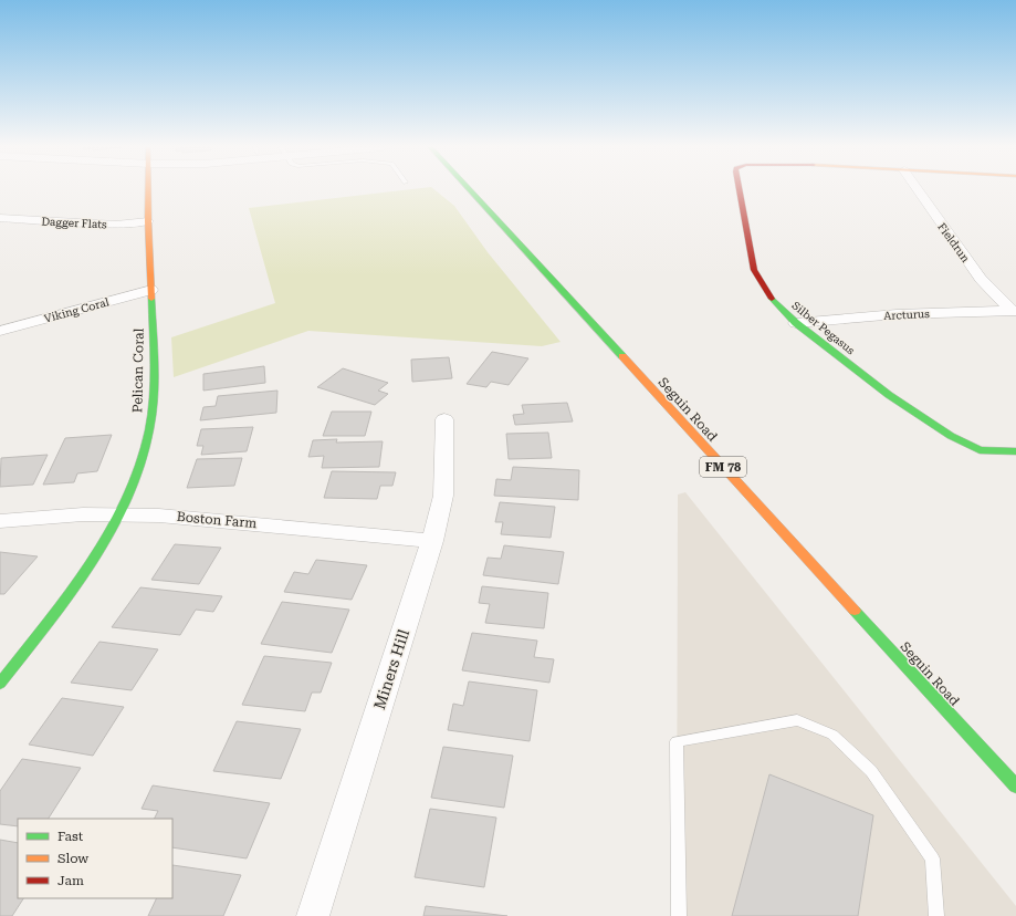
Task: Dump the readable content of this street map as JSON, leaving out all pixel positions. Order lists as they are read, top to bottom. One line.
{"streets":{"street":["Dagger Flats","Fieldrun","Viking Coral","Arcturus","Silber Pegasus","Pelican Coral","Seguin Road","FM 78","Boston Farm","Miners Hill"]},"crossings":[["Dagger Flats","Pelican Coral"],["Fieldrun","Arcturus"],["Viking Coral","Pelican Coral"],["Arcturus","Silber Pegasus"],["Pelican Coral","Boston Farm"],["Boston Farm","Miners Hill"]],"legend":["Fast","Slow","Jam"]}
